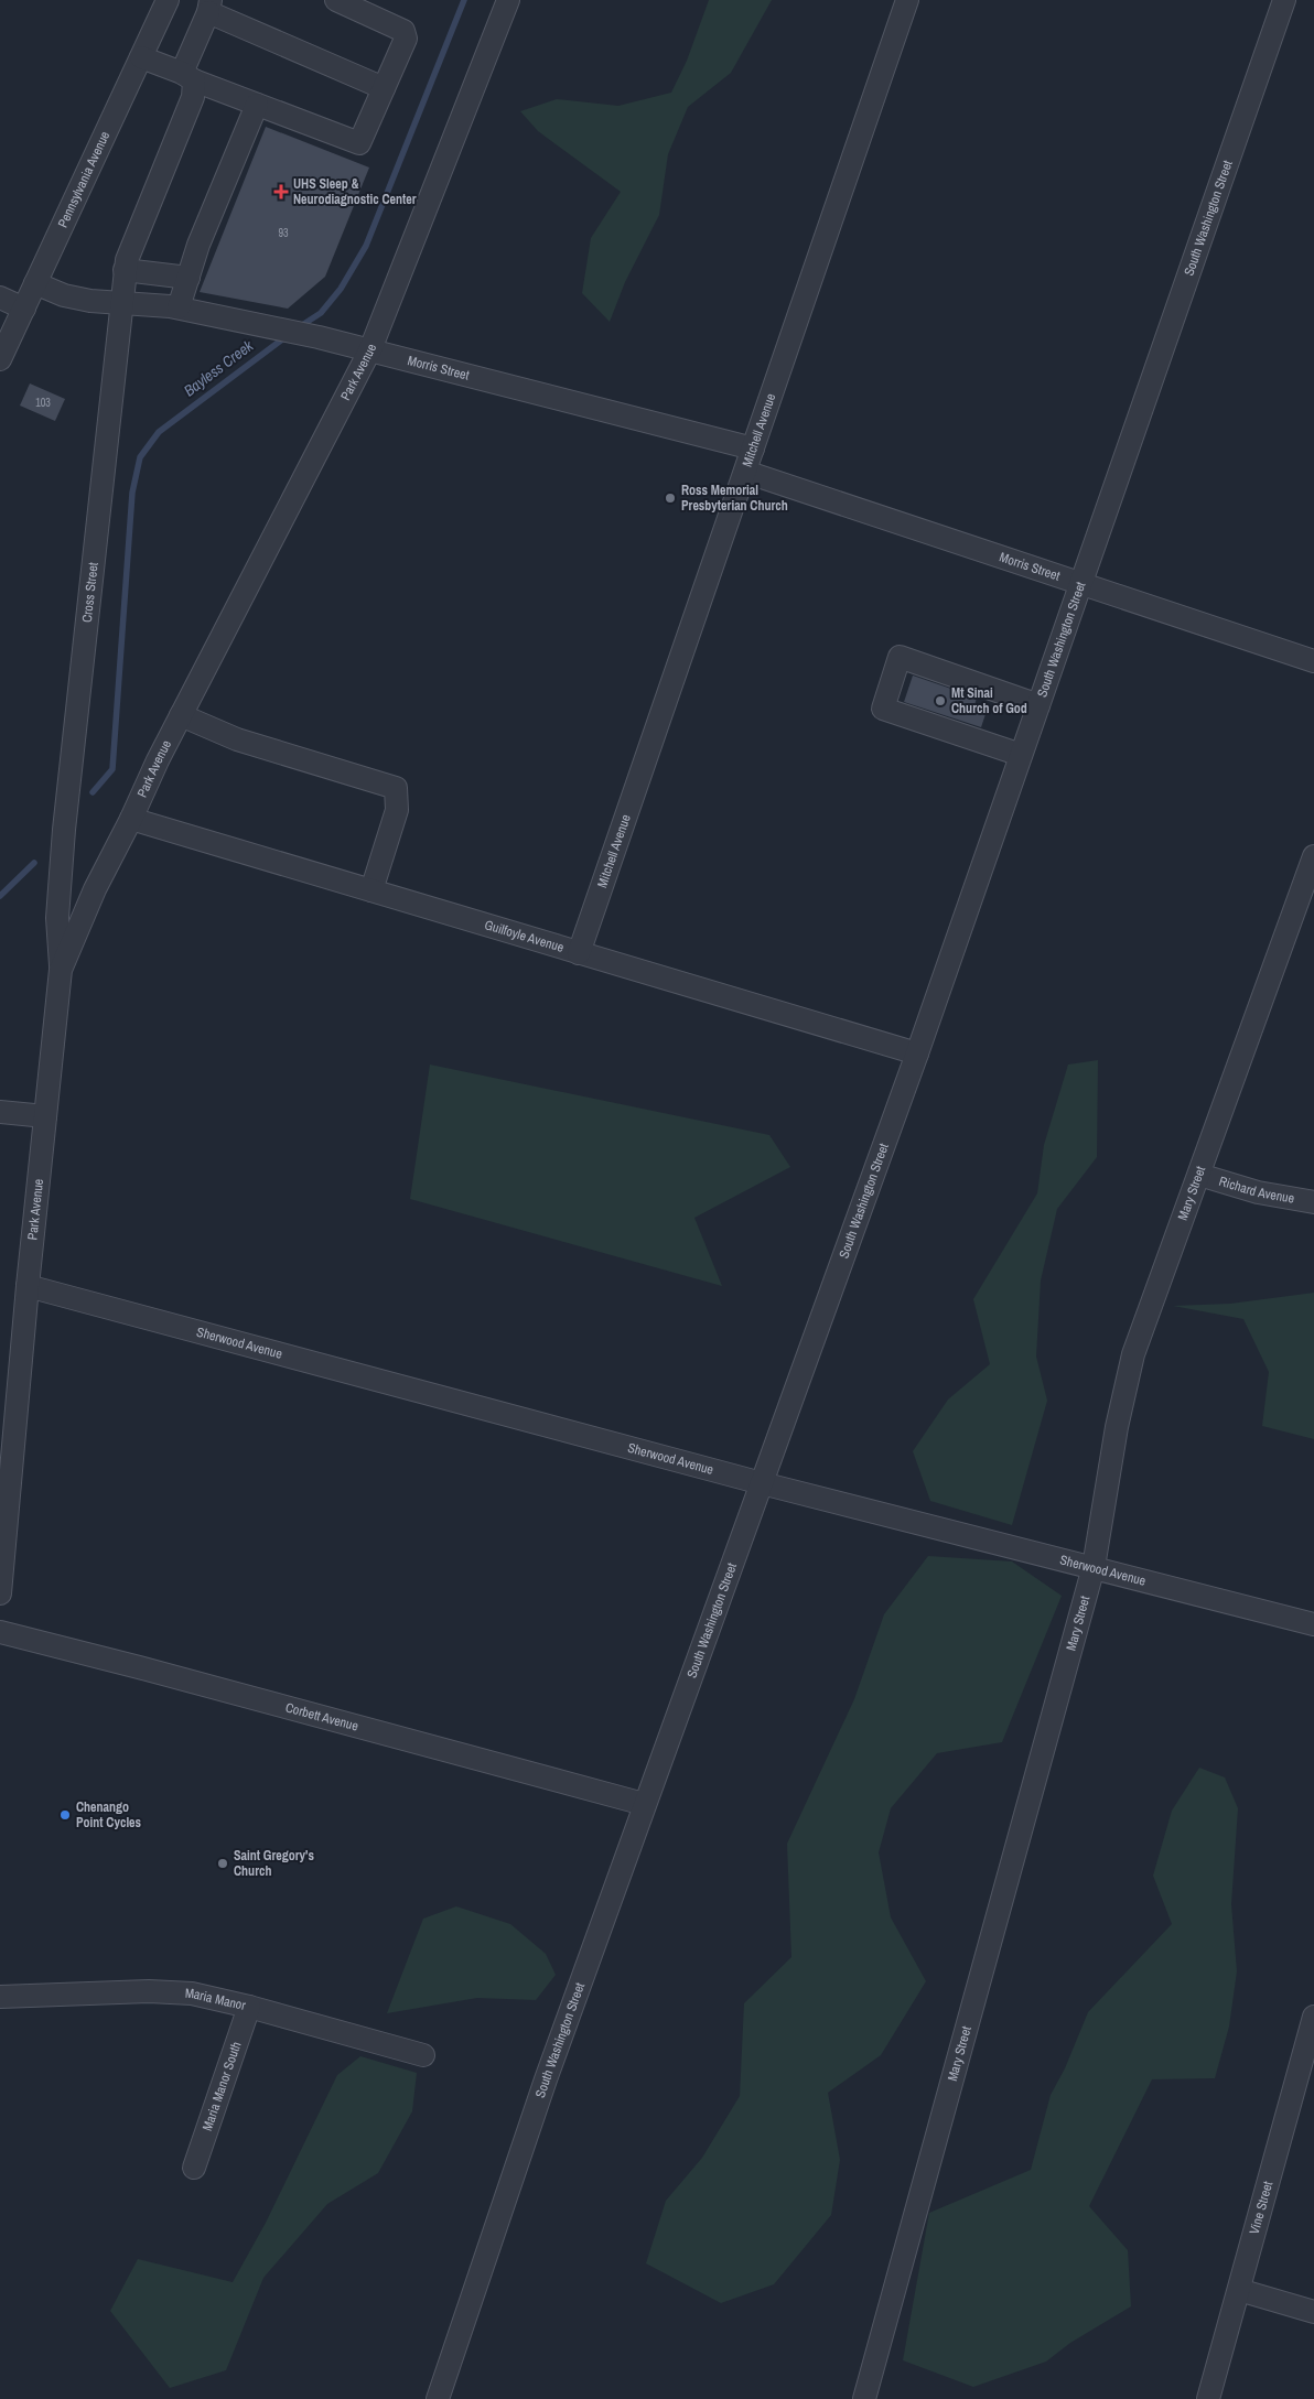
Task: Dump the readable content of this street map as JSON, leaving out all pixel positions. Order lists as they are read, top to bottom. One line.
{"streets":{"street":["Pennsylvania Avenue","South Washington Street","Morris Street","Park Avenue","Mitchell Avenue","Cross Street","Guilfoyle Avenue","Richard Avenue","Mary Street","Sherwood Avenue","Corbett Avenue","Maria Manor","Maria Manor South","Vine Street"]},"crossings":[["South Washington Street","Morris Street"],["South Washington Street","Guilfoyle Avenue"],["South Washington Street","Sherwood Avenue"],["South Washington Street","Corbett Avenue"],["Morris Street","Park Avenue"],["Morris Street","Mitchell Avenue"],["Morris Street","Cross Street"],["Park Avenue","Cross Street"],["Park Avenue","Guilfoyle Avenue"],["Park Avenue","Sherwood Avenue"],["Mitchell Avenue","Guilfoyle Avenue"],["Richard Avenue","Mary Street"],["Mary Street","Sherwood Avenue"],["Maria Manor","Maria Manor South"]],"water":["Bayless Creek"],"places":{"health":["UHS Sleep & Neurodiagnostic Center"],"other":["Ross Memorial Presbyterian Church","Mt Sinai Church of God","Chenango Point Cycles","Saint Gregory's Church"]},"house_numbers":["93","103"]}
